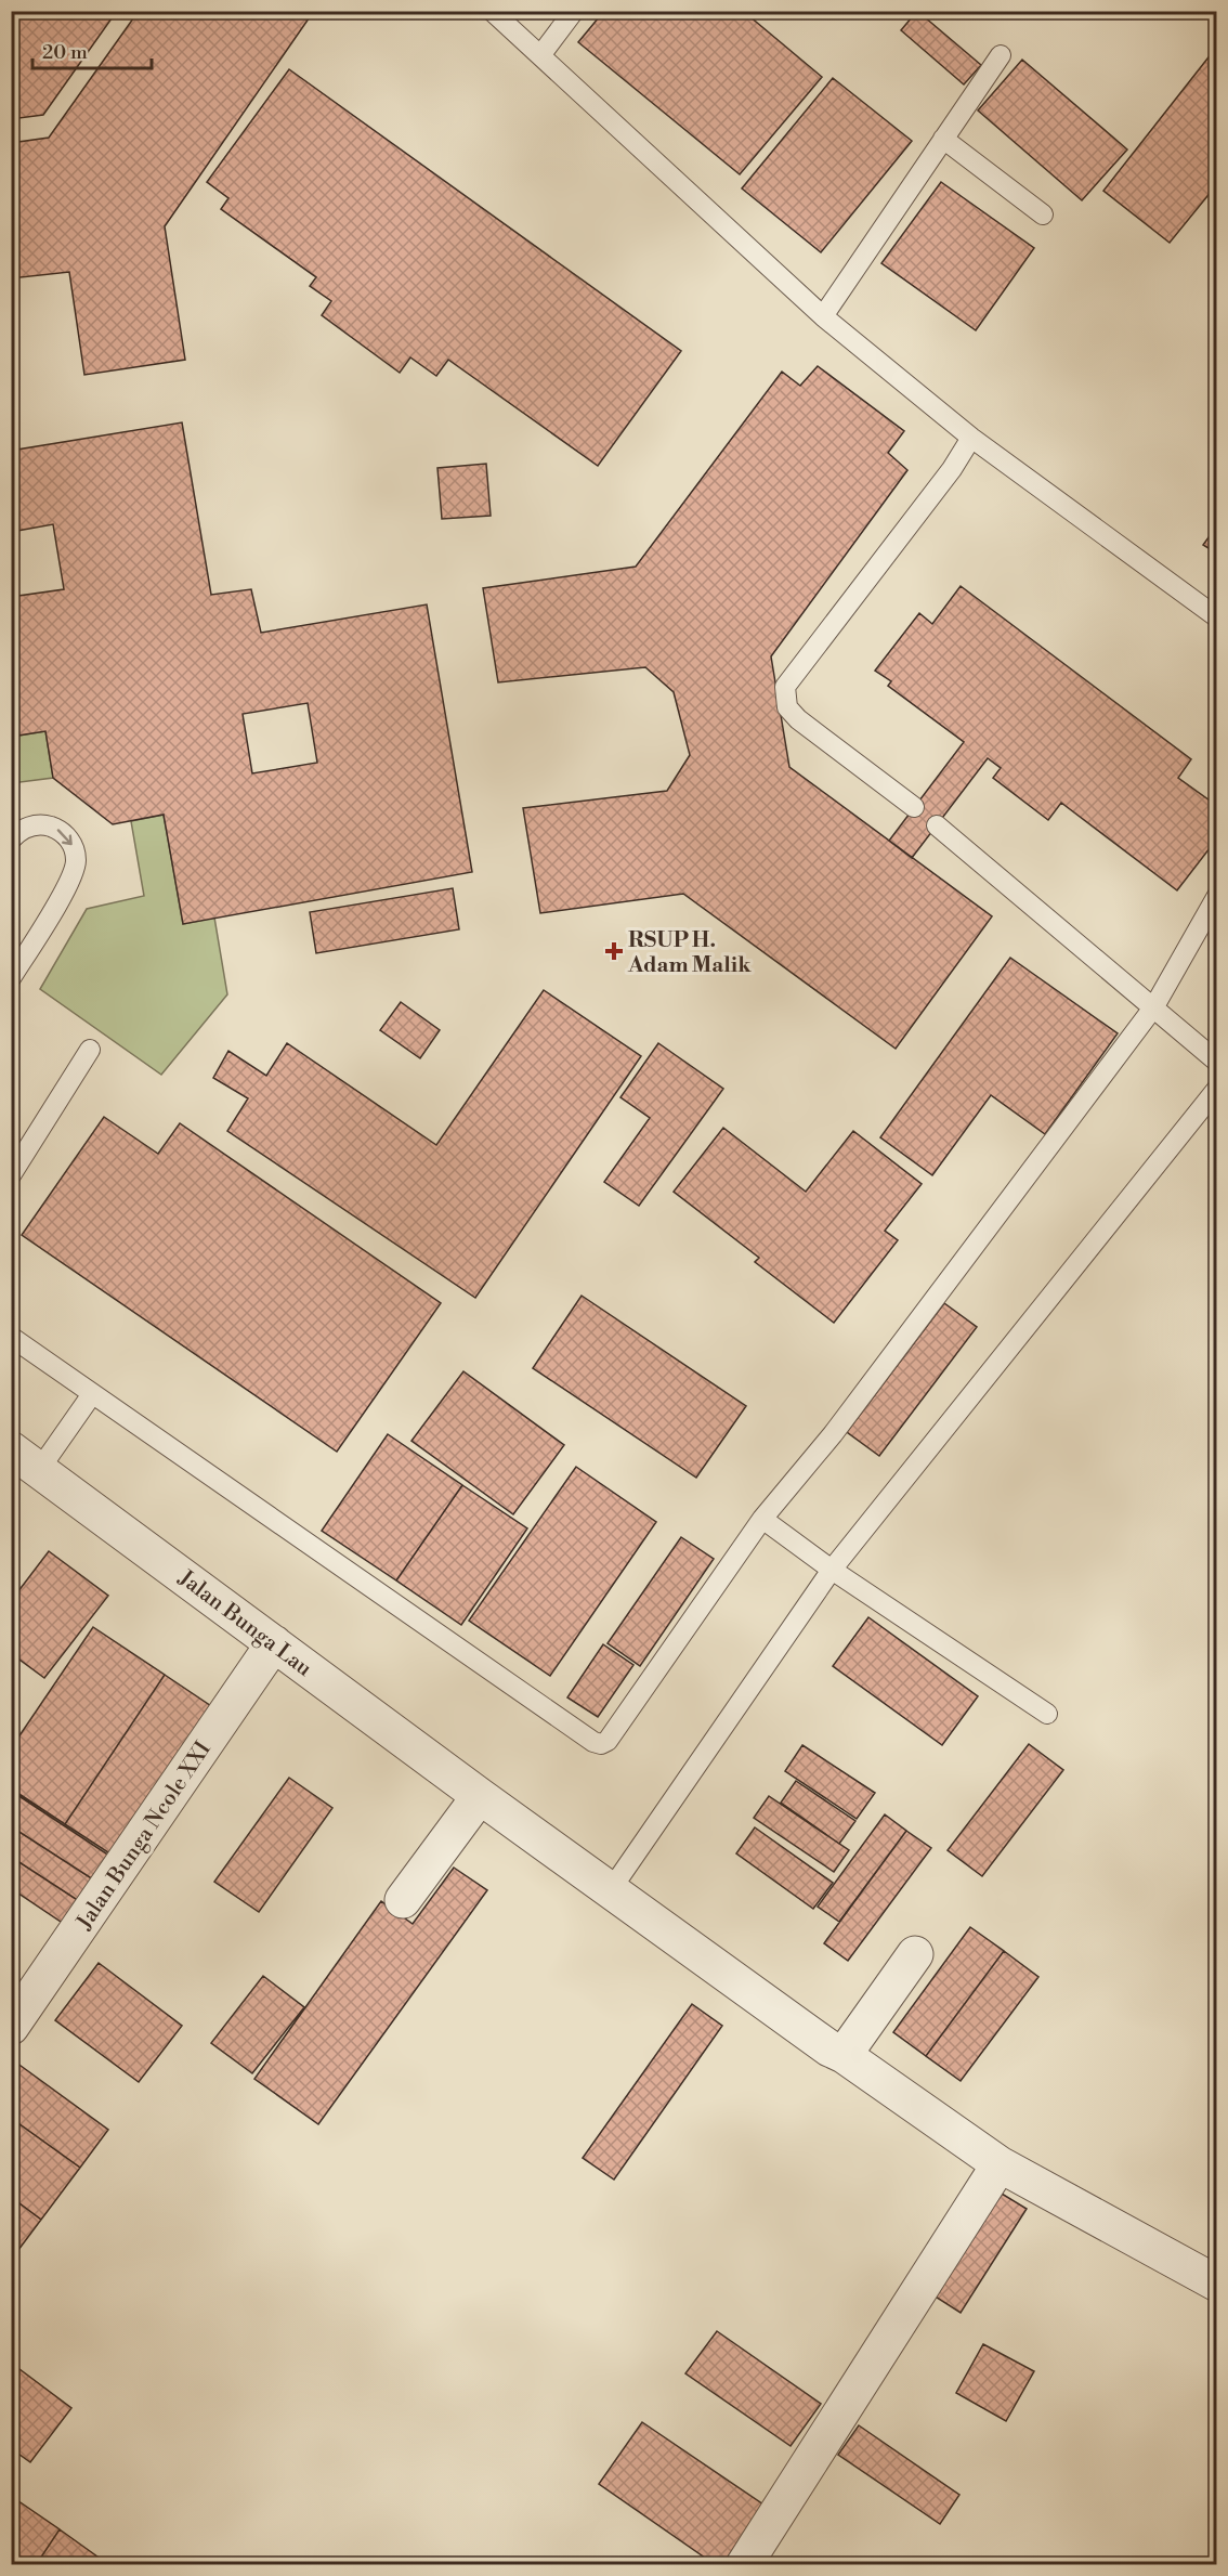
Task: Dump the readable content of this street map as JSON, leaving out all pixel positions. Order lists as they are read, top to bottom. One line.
{"streets":{"street":["Jalan Bunga Lau","Jalan Bunga Ncole XXI"]},"crossings":[["Jalan Bunga Lau","Jalan Bunga Ncole XXI"]],"places":{"health":["RSUP H. Adam Malik"]},"scale_bar":"20 m"}
